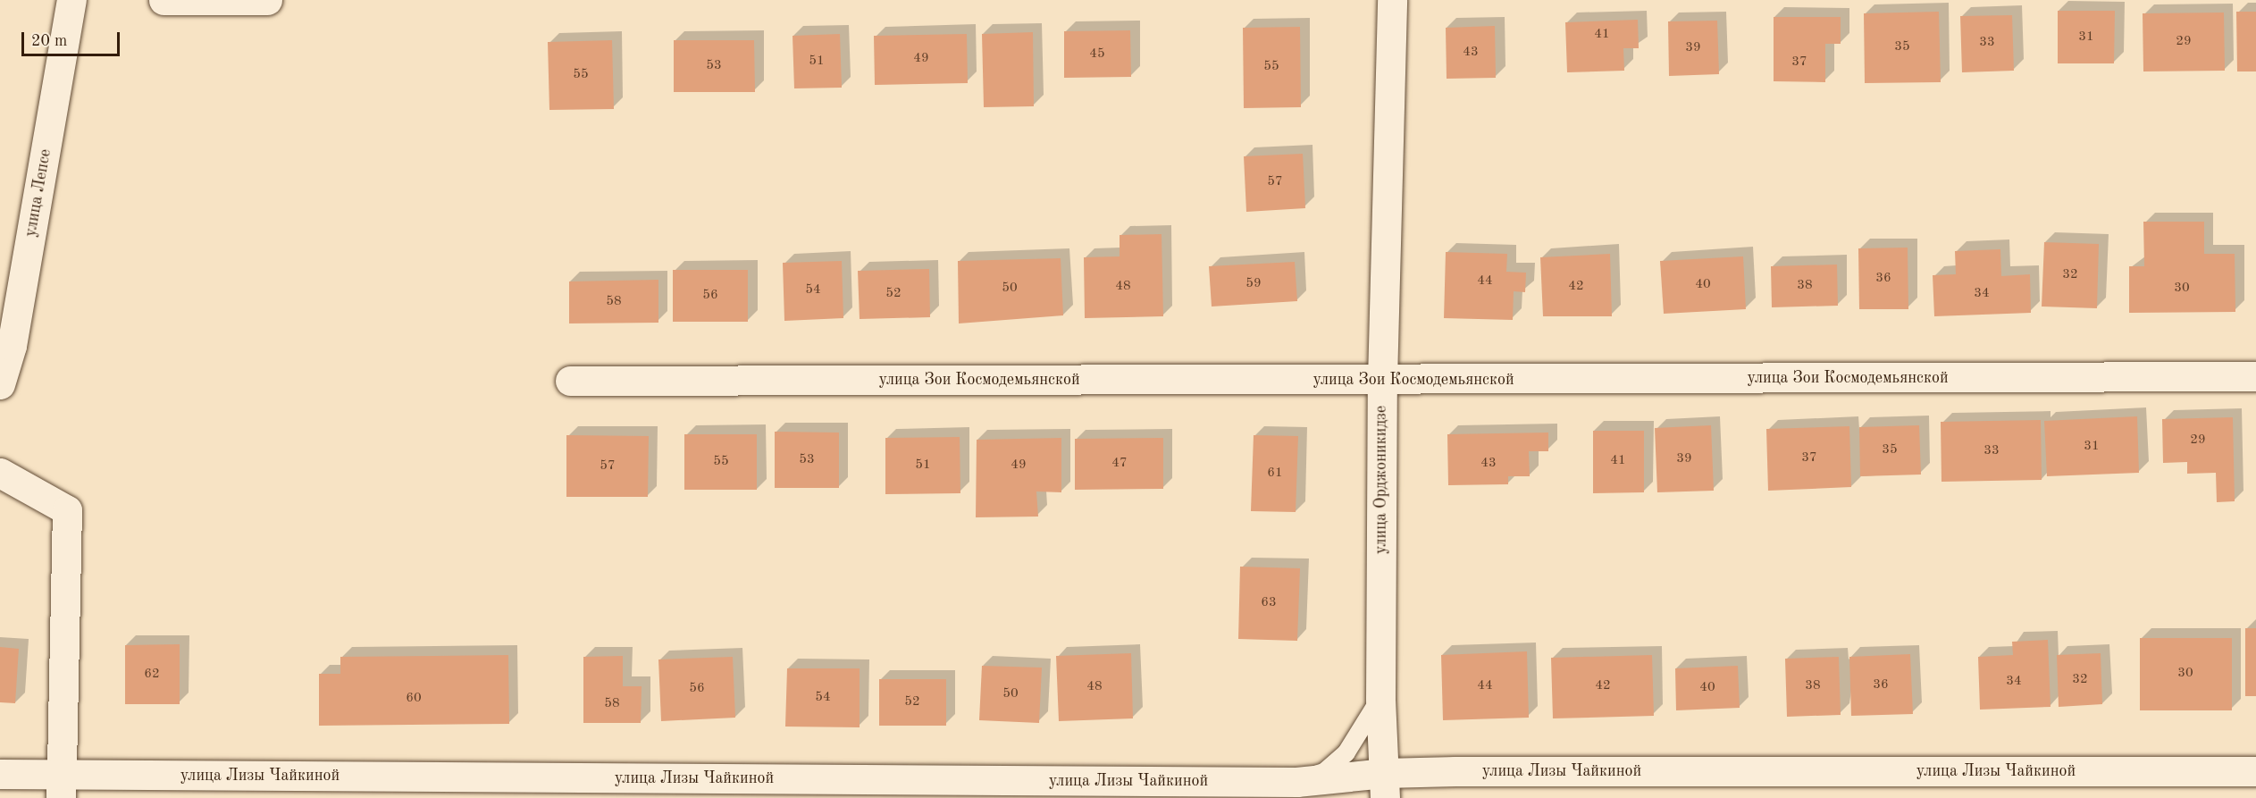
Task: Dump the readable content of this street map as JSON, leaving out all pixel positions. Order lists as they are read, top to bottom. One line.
{"streets":{"street":["улица Лепсе","улица Зои Космодемьянской","улица Орджоникидзе","улица Лизы Чайкиной"]},"crossings":[["улица Зои Космодемьянской","улица Орджоникидзе"],["улица Орджоникидзе","улица Лизы Чайкиной"]],"house_numbers":["41","31","29","33","35","39","43","45","49","51","37","53","55","55","57","32","36","44","59","40","38","48","42","50","30","54","52","34","56","58","29","31","35","33","37","39","53","41","55","47","43","51","49","57","61","63","30","62","32","34","36","44","42","38","48","40","56","50","54","60","52","58"],"scale_bar":"20 m"}
